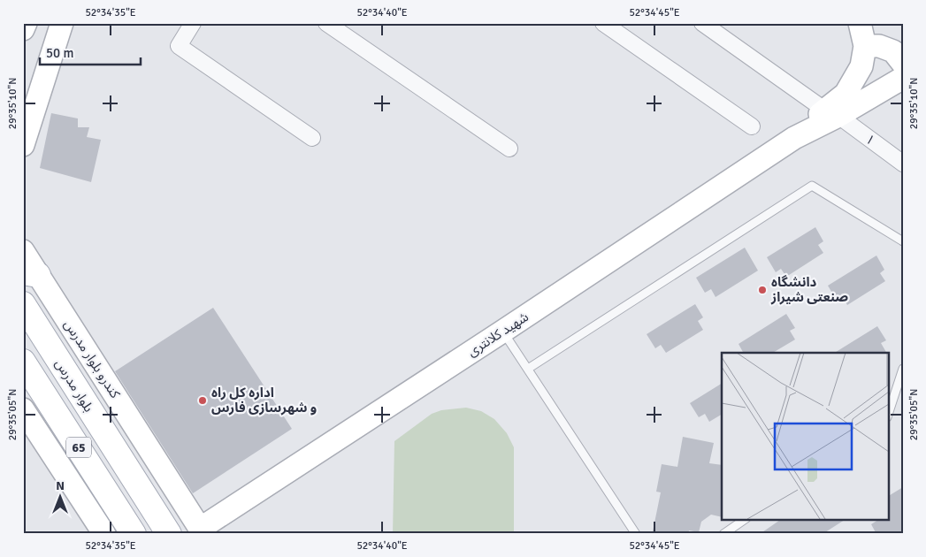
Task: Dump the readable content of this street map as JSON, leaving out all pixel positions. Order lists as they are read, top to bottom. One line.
{"streets":{"main road":["بلوار مدرس","65"],"street":["۱","شهید کلانتری","کندرو بلوار مدرس"]},"crossings":[["۱","شهید کلانتری"],["شهید کلانتری","کندرو بلوار مدرس"]],"places":["دانشگاه صنعتی شیراز","اداره کل راه و شهرسازی فارس"],"scale_bar":"50 m","north":"top","coordinates":["52°34'35\"E","52°34'40\"E","52°34'45\"E","29°35'10\"N","29°35'05\"N"]}
